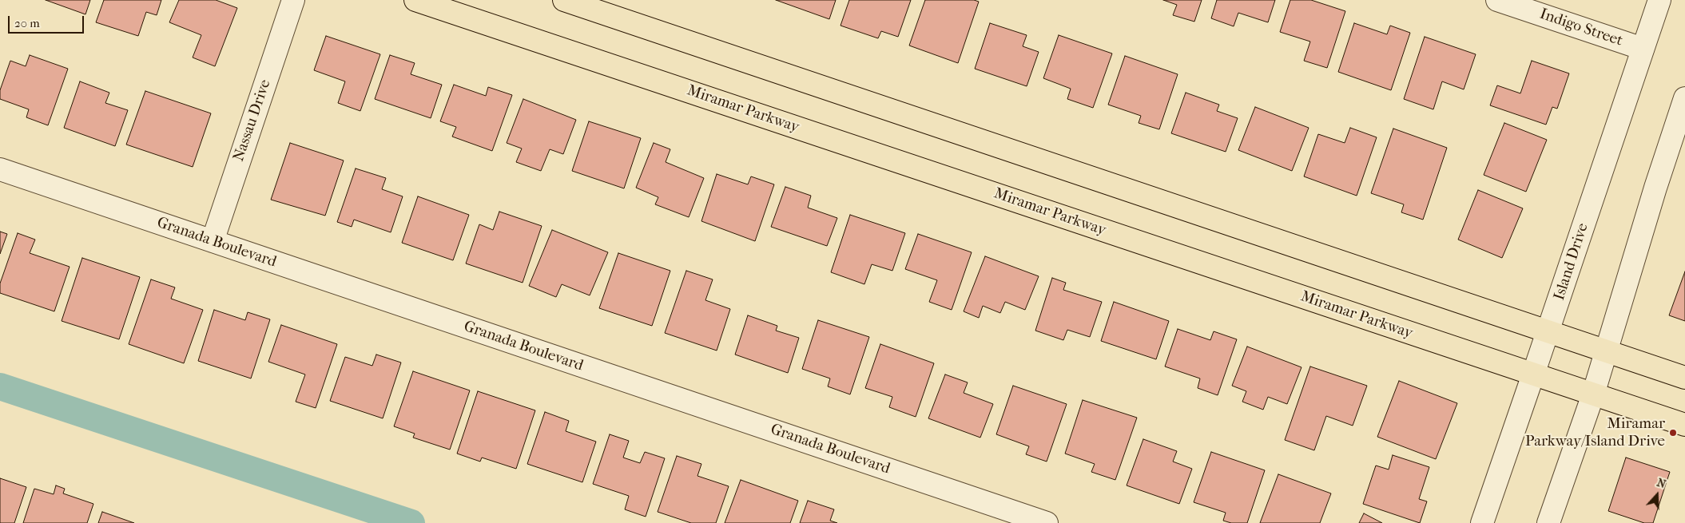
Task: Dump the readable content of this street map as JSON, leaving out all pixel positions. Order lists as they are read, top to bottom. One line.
{"streets":{"main road":["Miramar Parkway"],"street":["Indigo Street","Nassau Drive","Granada Boulevard","Island Drive"]},"crossings":[["Indigo Street","Island Drive"],["Miramar Parkway","Island Drive"],["Nassau Drive","Granada Boulevard"]],"places":["Miramar Parkway/Island Drive"],"scale_bar":"20 m","north":"top"}
